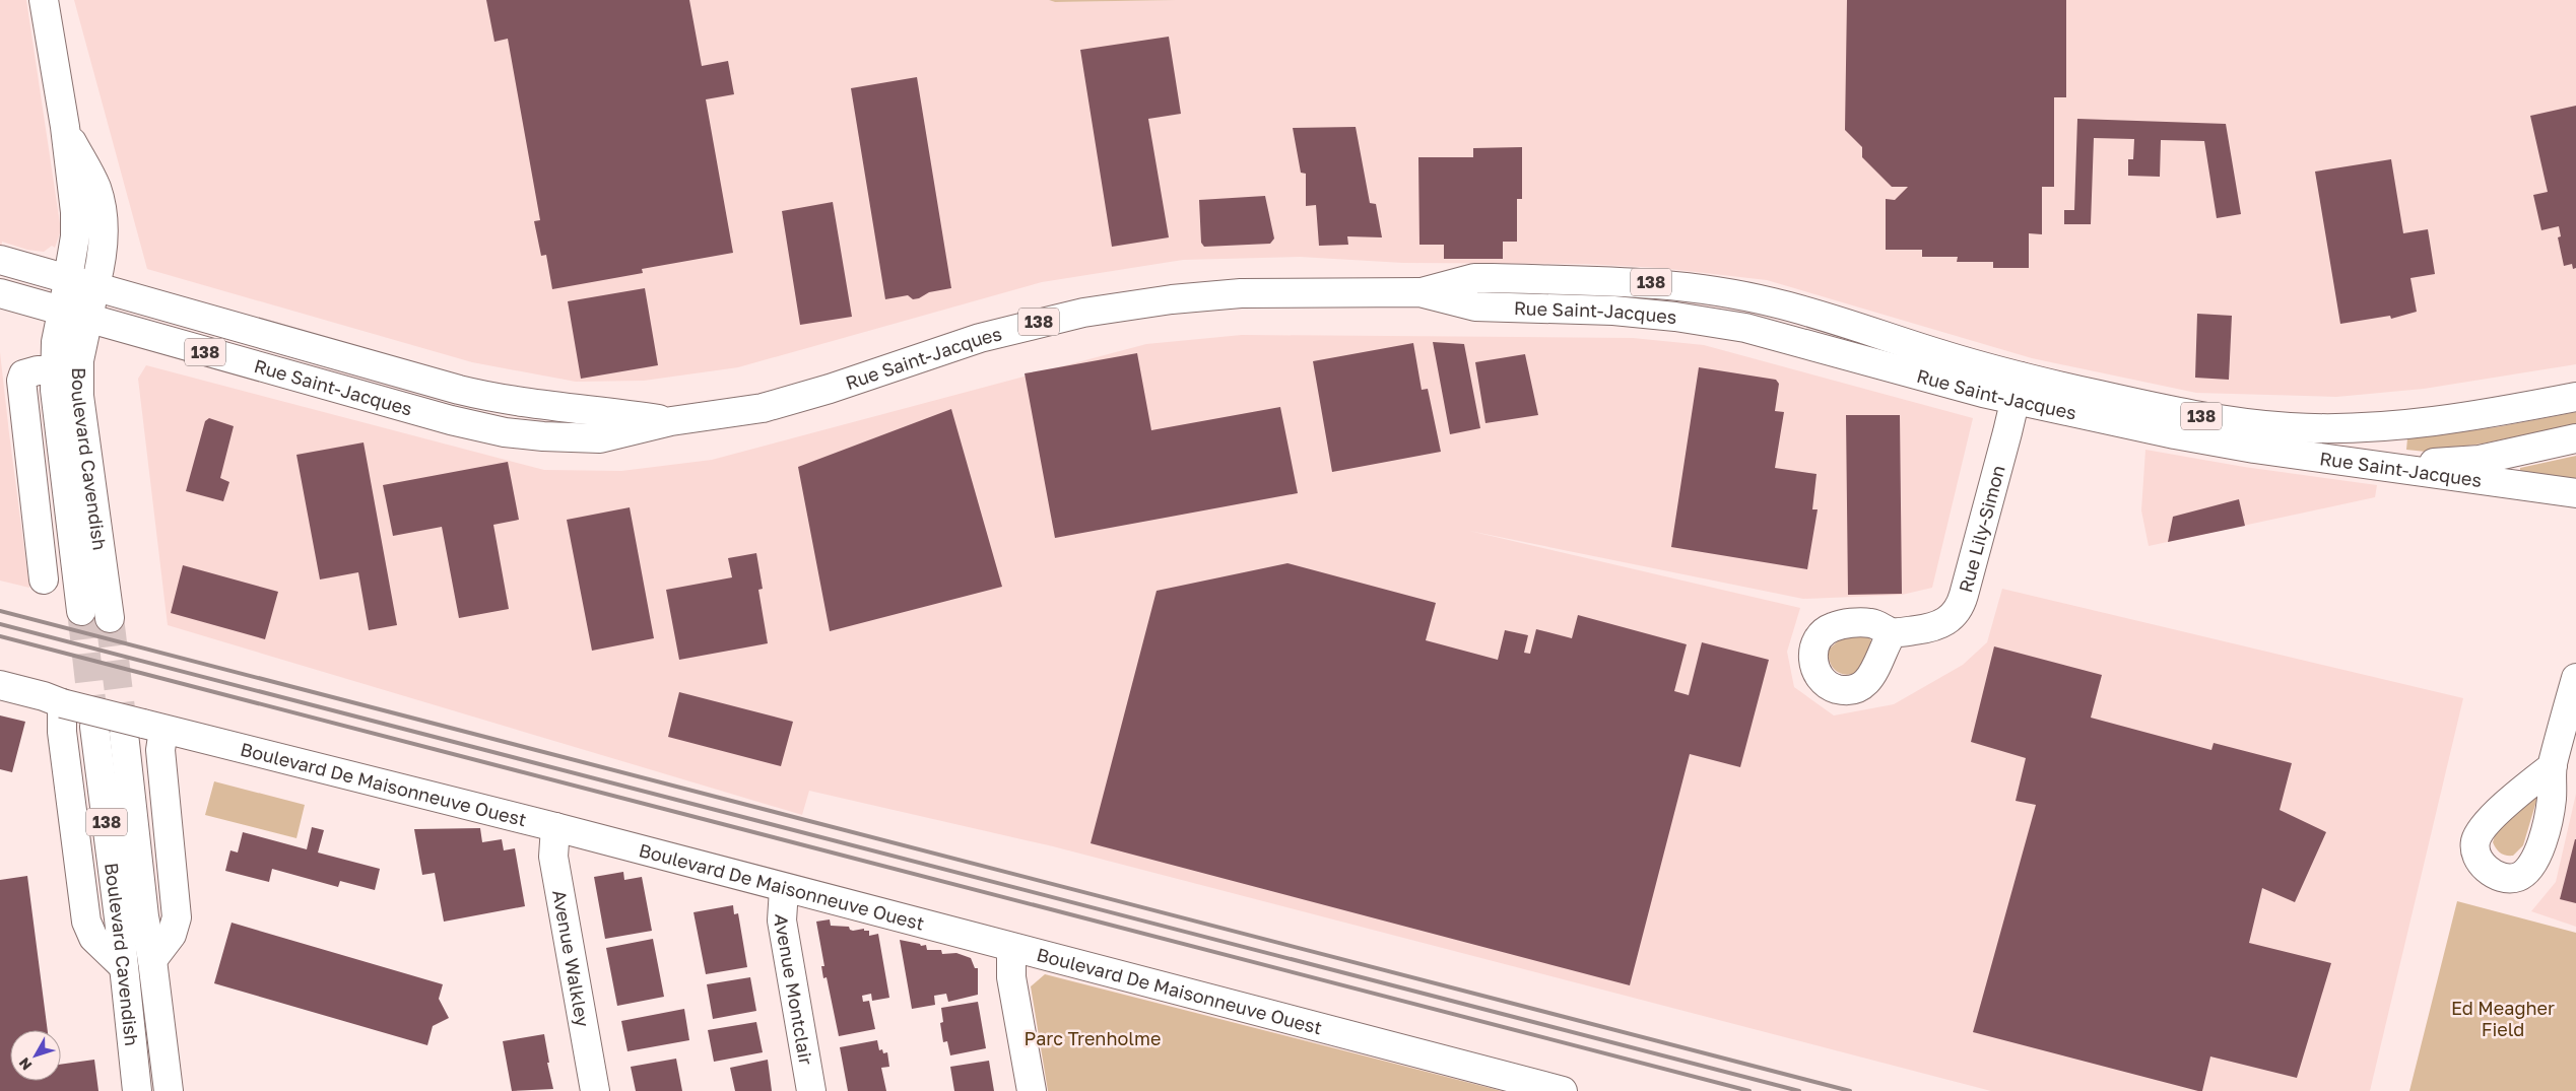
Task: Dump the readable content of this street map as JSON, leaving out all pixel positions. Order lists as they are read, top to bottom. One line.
{"streets":{"main road":["138","Rue Saint-Jacques","Boulevard Cavendish","Rue Lily-Simon","Boulevard De Maisonneuve Ouest","Avenue Walkley","Avenue Montclair"]},"crossings":[["138","Rue Saint-Jacques"],["Rue Saint-Jacques","Boulevard Cavendish"],["Rue Saint-Jacques","Rue Lily-Simon"],["Boulevard Cavendish","Boulevard De Maisonneuve Ouest"],["Boulevard De Maisonneuve Ouest","Avenue Walkley"],["Boulevard De Maisonneuve Ouest","Avenue Montclair"]],"parks":["Ed Meagher Field","Parc Trenholme"],"north":"bottom left"}
